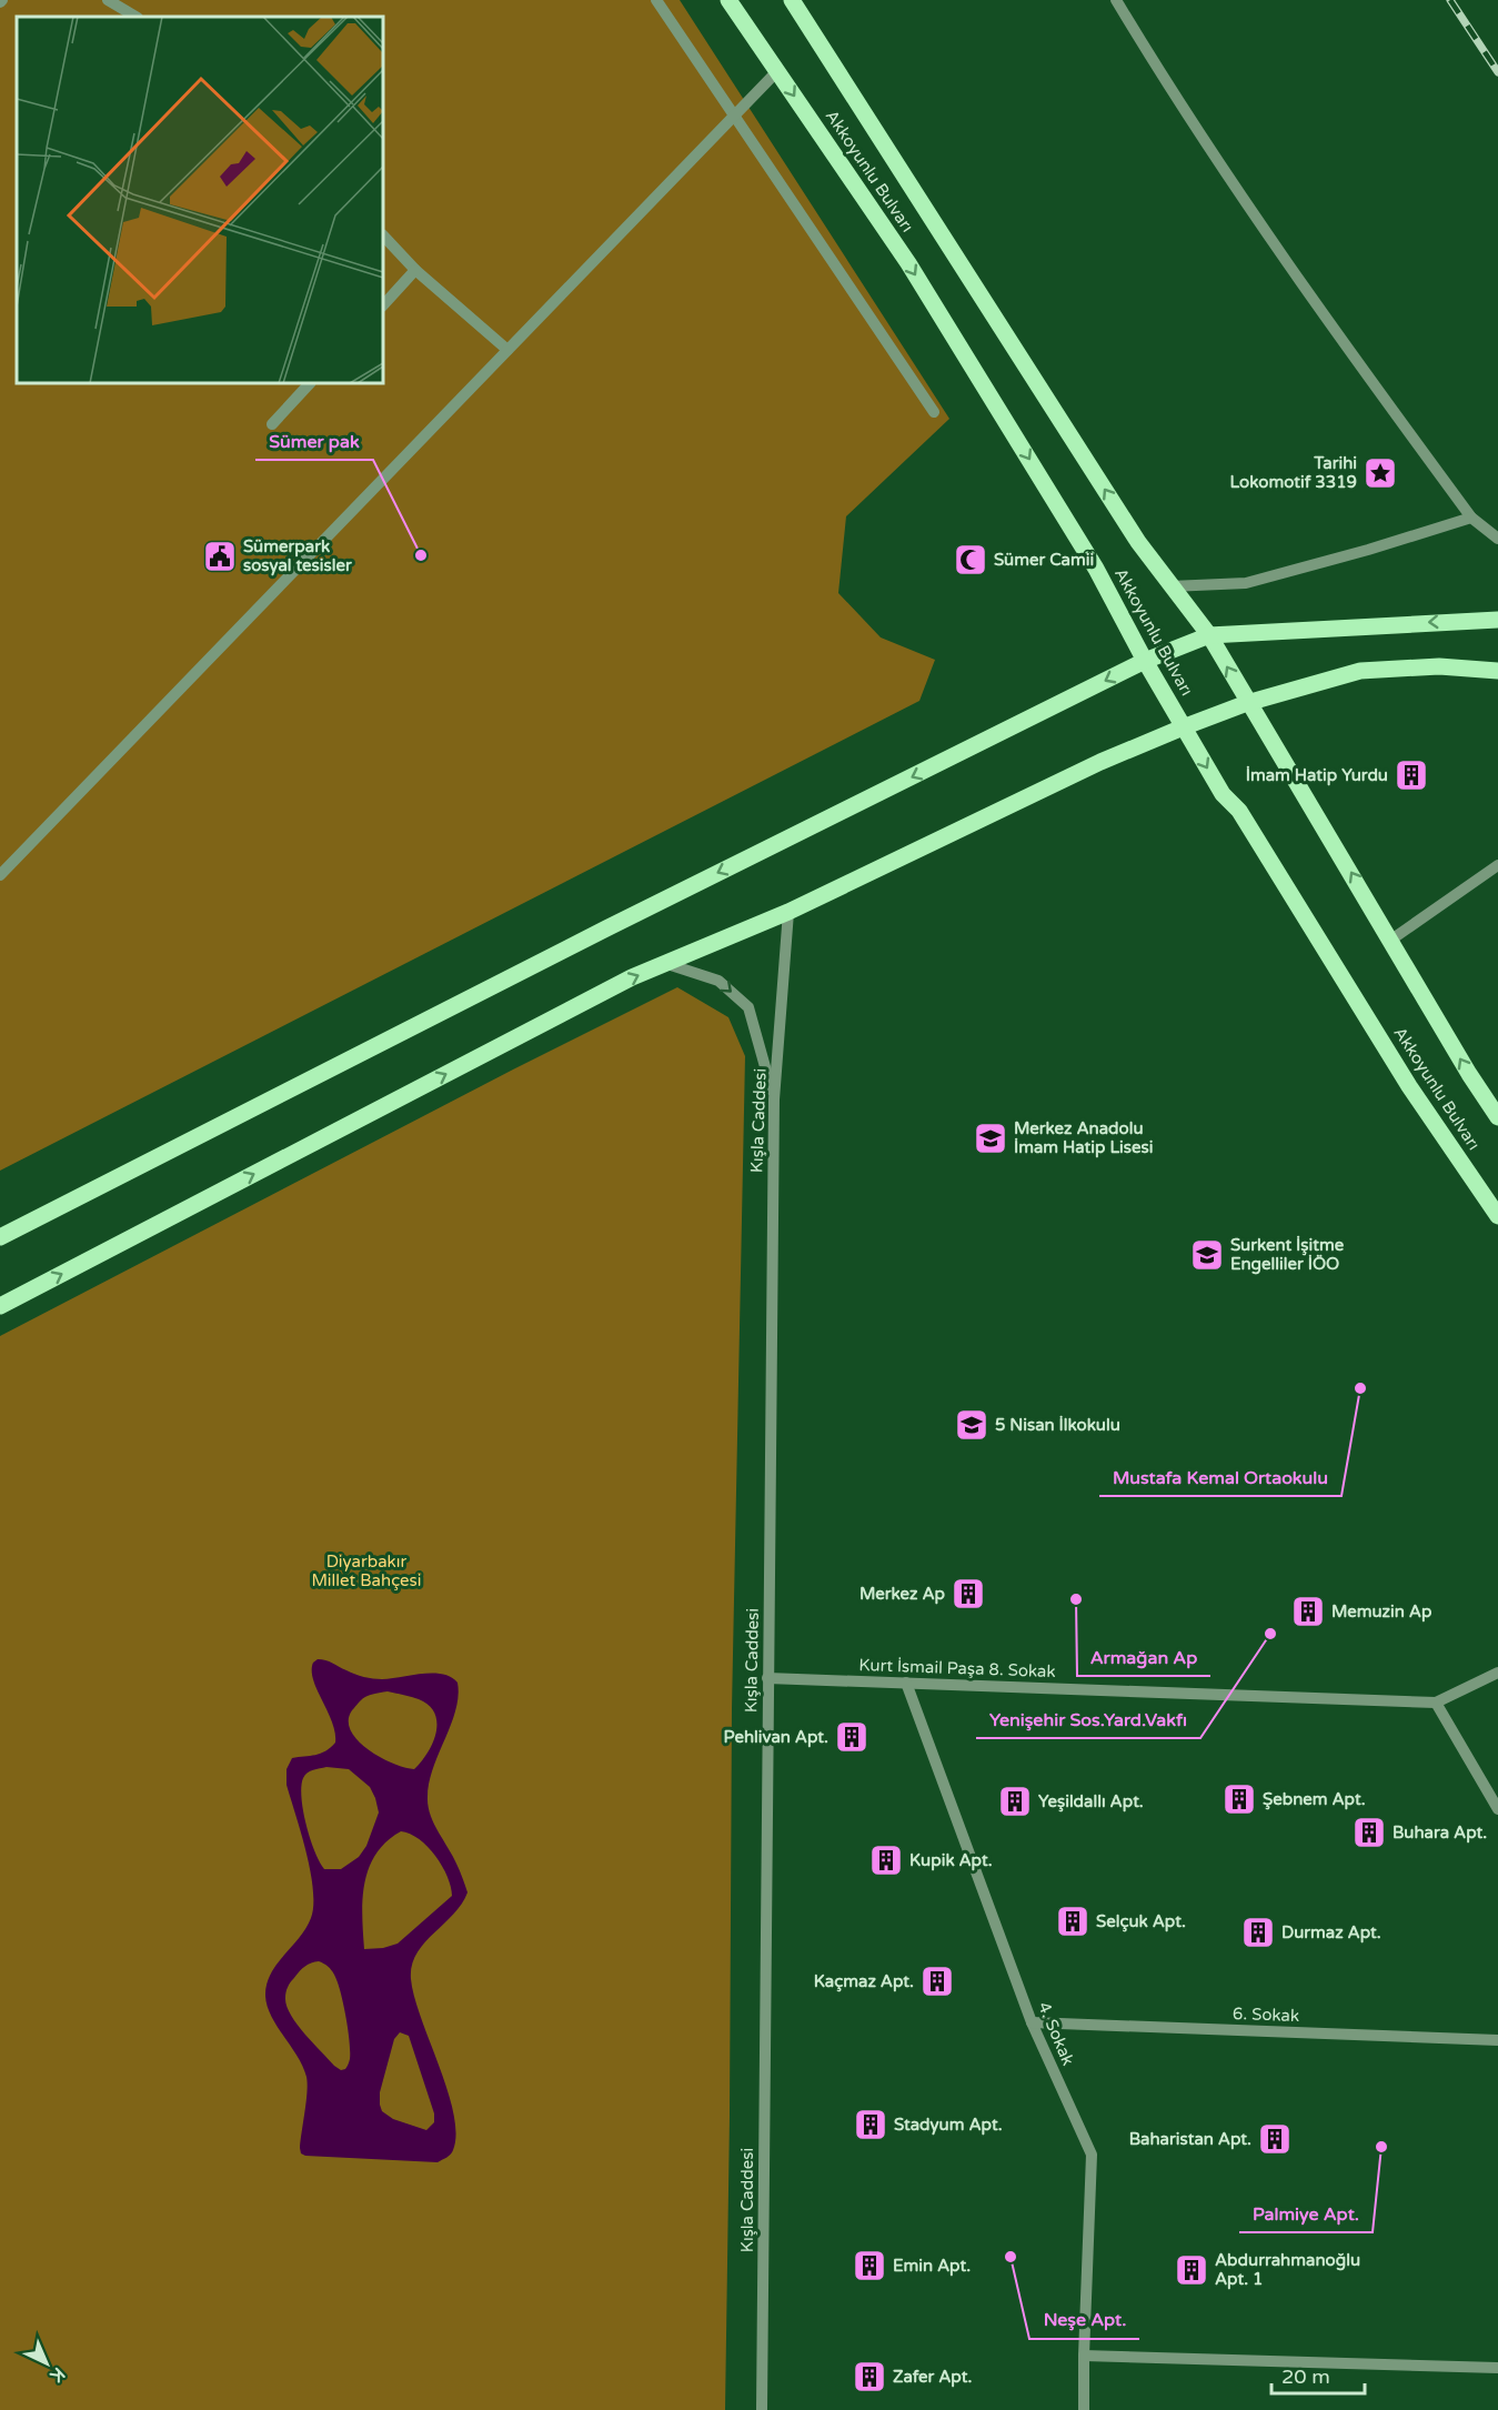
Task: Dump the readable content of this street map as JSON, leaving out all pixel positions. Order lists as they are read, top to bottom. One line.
{"streets":{"main road":["Akkoyunlu Bulvarı"],"street":["Kışla Caddesi","Kurt İsmail Paşa 8. Sokak","6. Sokak","4. Sokak"]},"crossings":[["Kışla Caddesi","Kurt İsmail Paşa 8. Sokak"],["Kurt İsmail Paşa 8. Sokak","4. Sokak"],["6. Sokak","4. Sokak"]],"parks":["Diyarbakır Millet Bahçesi"],"places":{"place":["Tarihi Lokomotif 3319"],"other":["Sümer pak","Mustafa Kemal Ortaokulu","Armağan Ap","Yenişehir Sos.Yard.Vakfı","Palmiye Apt.","Neşe Apt."],"public building":["Sümerpark sosyal tesisler"],"mosque":["Sümer Camii"],"building":["İmam Hatip Yurdu","Merkez Ap","Memuzin Ap","Pehlivan Apt.","Şebnem Apt.","Yeşildallı Apt.","Buhara Apt.","Kupik Apt.","Selçuk Apt.","Durmaz Apt.","Kaçmaz Apt.","Stadyum Apt.","Baharistan Apt.","Emin Apt.","Abdurrahmanoğlu Apt. 1","Zafer Apt."],"school or university":["Merkez Anadolu İmam Hatip Lisesi","Surkent İşitme Engelliler İÖO","5 Nisan İlkokulu"]},"scale_bar":"20 m","north":"bottom right"}
